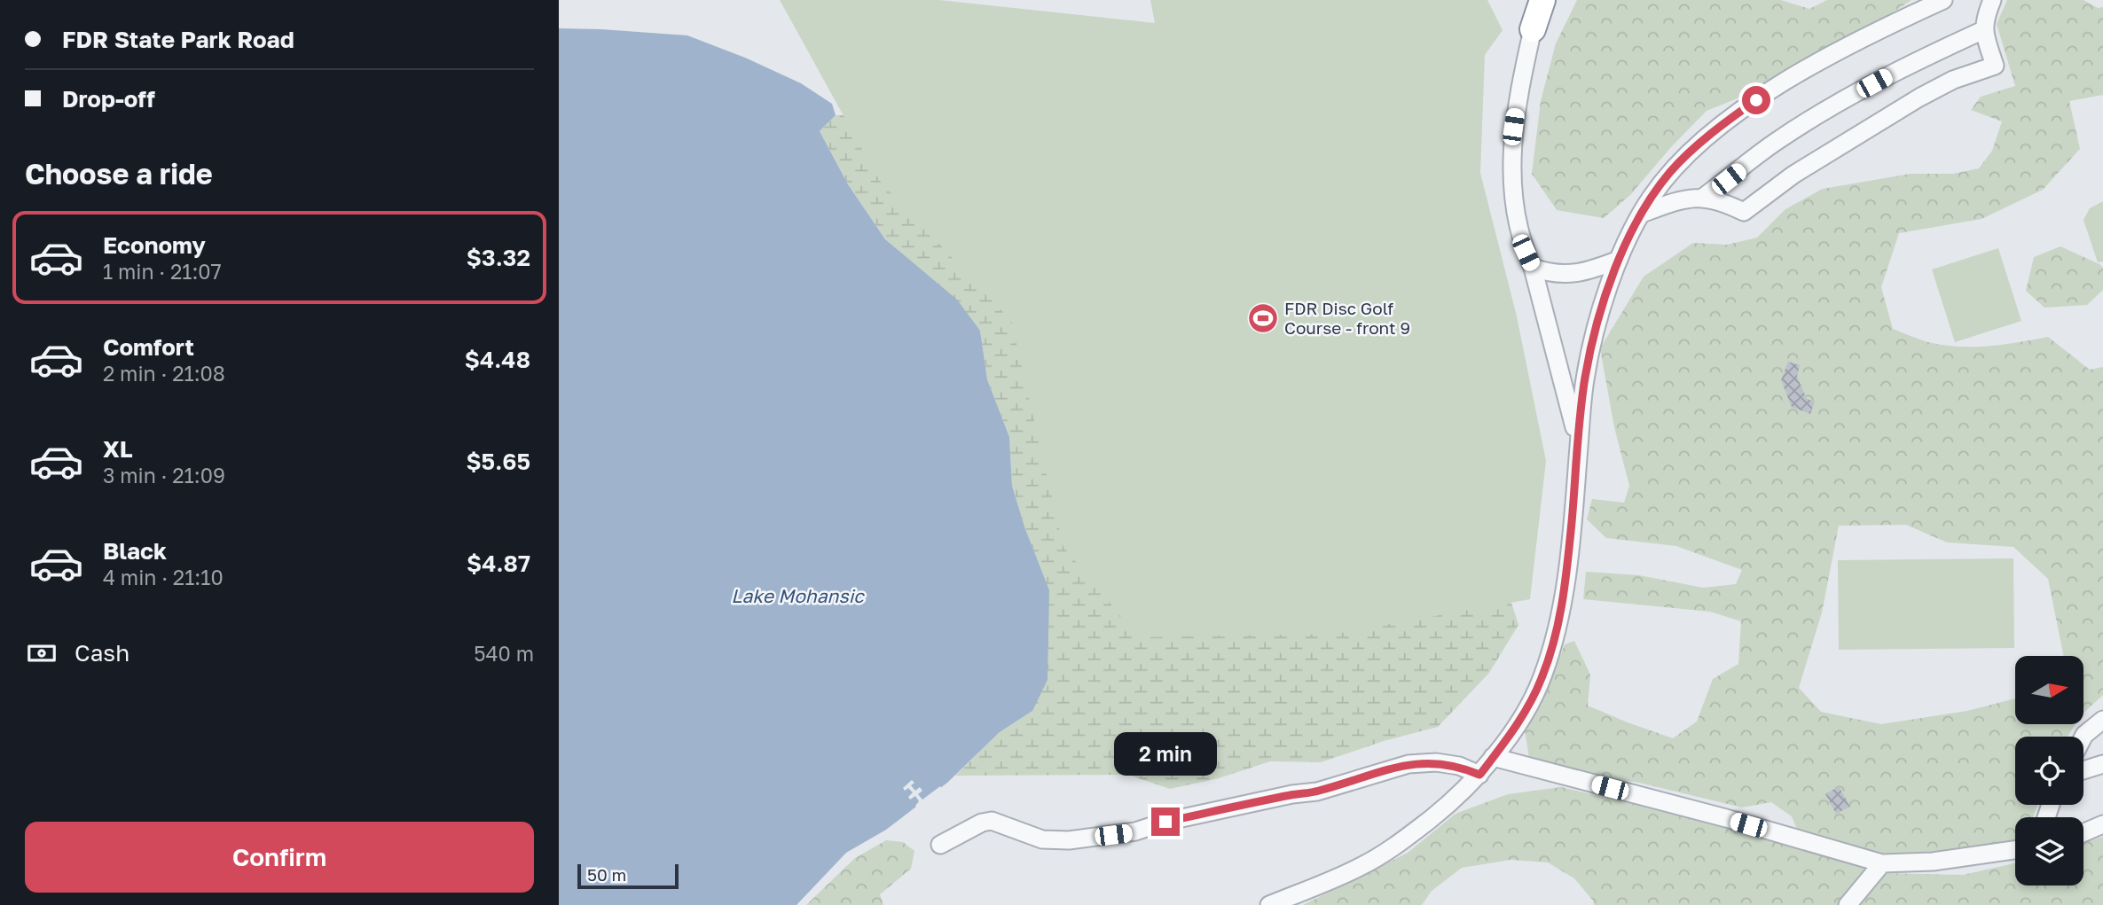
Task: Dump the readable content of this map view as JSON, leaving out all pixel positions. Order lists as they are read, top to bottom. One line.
{"water":["Lake Mohansic"],"places":{"sports":["FDR Disc Golf Course - front 9"]},"scale_bar":"50 m","north":"right","page":{"banner":["FDR State Park Road","Drop-off"],"heading":"Choose a ride","list":[{"name":"Economy","note":"1 min · 21:07","value":"$3.32"},{"name":"Comfort","note":"2 min · 21:08","value":"$4.48"},{"name":"XL","note":"3 min · 21:09","value":"$5.65"},{"name":"Black","note":"4 min · 21:10","value":"$4.87"}],"pay":["Cash","540 m"],"bubble":"2 min","buttons":"Confirm","scale":"50 m"}}
